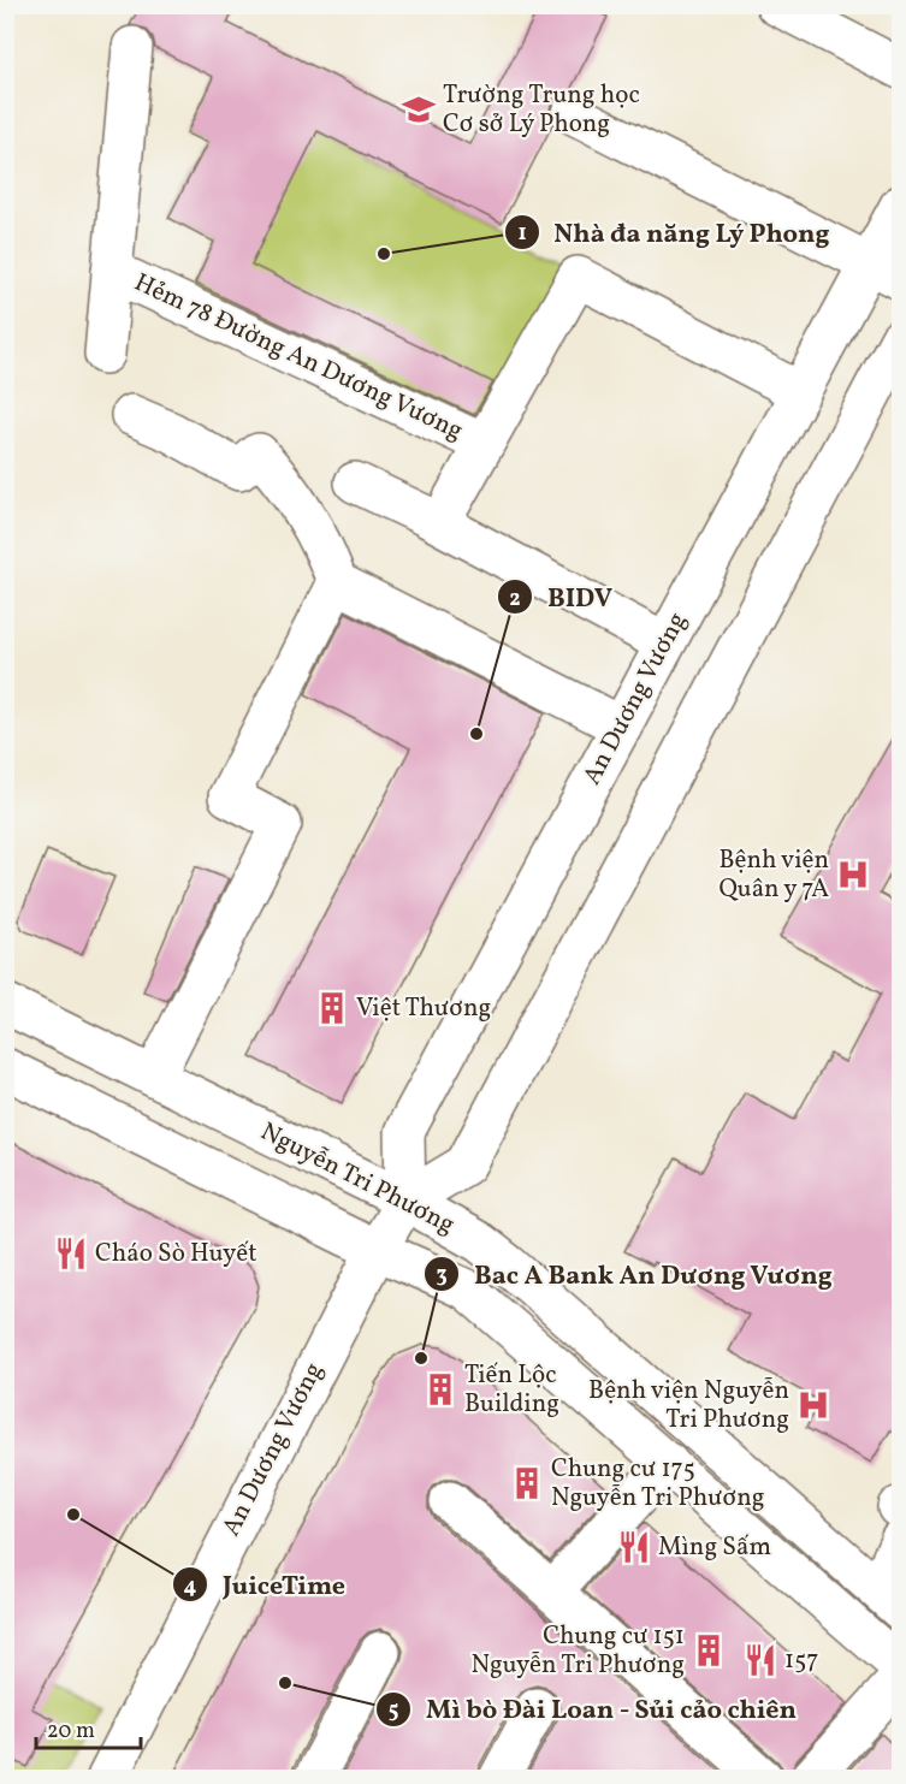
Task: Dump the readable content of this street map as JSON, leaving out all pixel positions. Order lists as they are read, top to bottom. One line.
{"streets":{"main road":["Hẻm 78 Đường An Dương Vương","An Dương Vương","Nguyễn Tri Phương"]},"crossings":[["Hẻm 78 Đường An Dương Vương","An Dương Vương"],["An Dương Vương","Nguyễn Tri Phương"]],"places":{"school or university":["Trường Trung học Cơ sở Lý Phong"],"other":["Nhà đa năng Lý Phong","BIDV","Bac A Bank An Dương Vương","JuiceTime","Mì bò Đài Loan - Sủi cảo chiên"],"hospital":["Bệnh viện Quân y 7A","Bệnh viện Nguyễn Tri Phương"],"building":["Việt Thương","Tiến Lộc Building","Chung cư 175 Nguyễn Tri Phương","Chung cư 151 Nguyễn Tri Phương"],"restaurant":["Cháo Sò Huyết","Mìng Sấm","157"]},"scale_bar":"20 m"}
